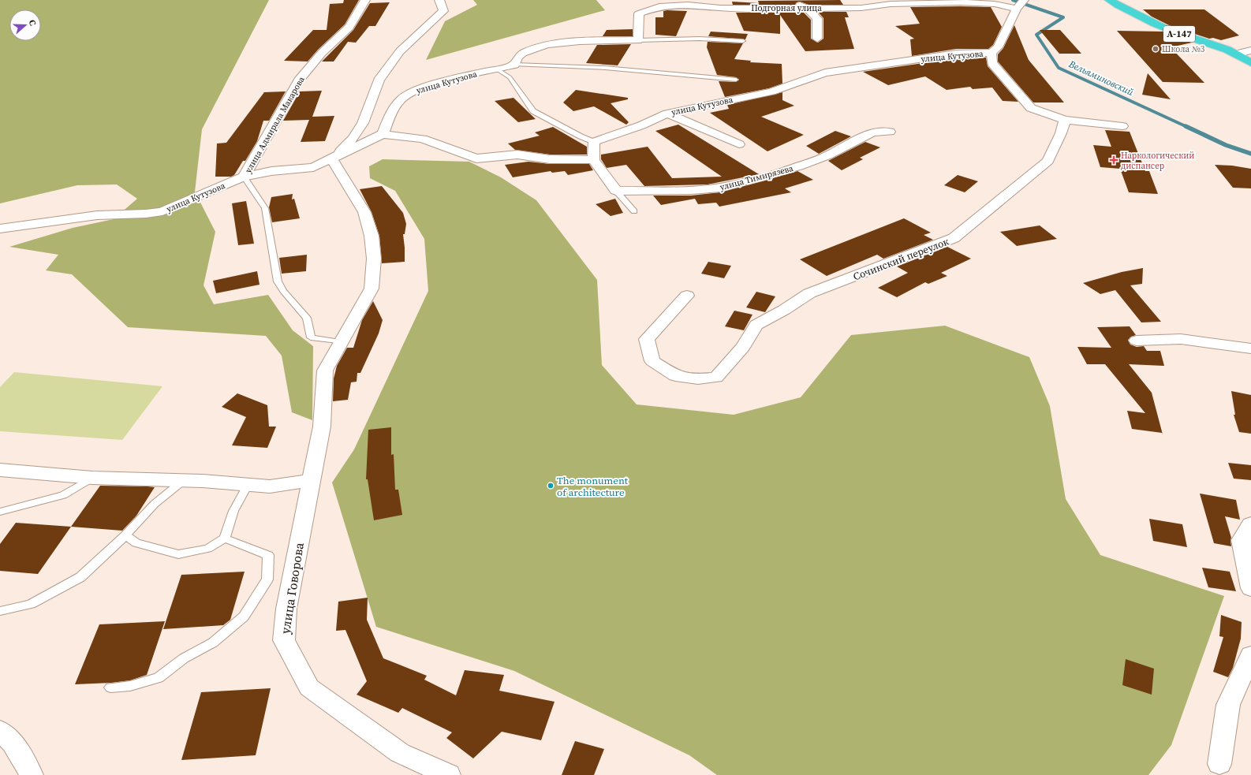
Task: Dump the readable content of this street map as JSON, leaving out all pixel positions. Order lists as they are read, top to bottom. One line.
{"streets":{"highway":["А-147"],"street":["Подгорная улица","улица Кутузова","улица Адмирала Макарова","улица Тимирязева","Сочинский переулок","улица Говорова"]},"crossings":[["Подгорная улица","улица Кутузова"],["улица Кутузова","улица Адмирала Макарова"],["улица Кутузова","улица Говорова"]],"water":["Вельяминовский"],"places":{"other":["Школа №3","The monument of architecture"],"health":["Наркологический диспансер"]},"north":"right"}
